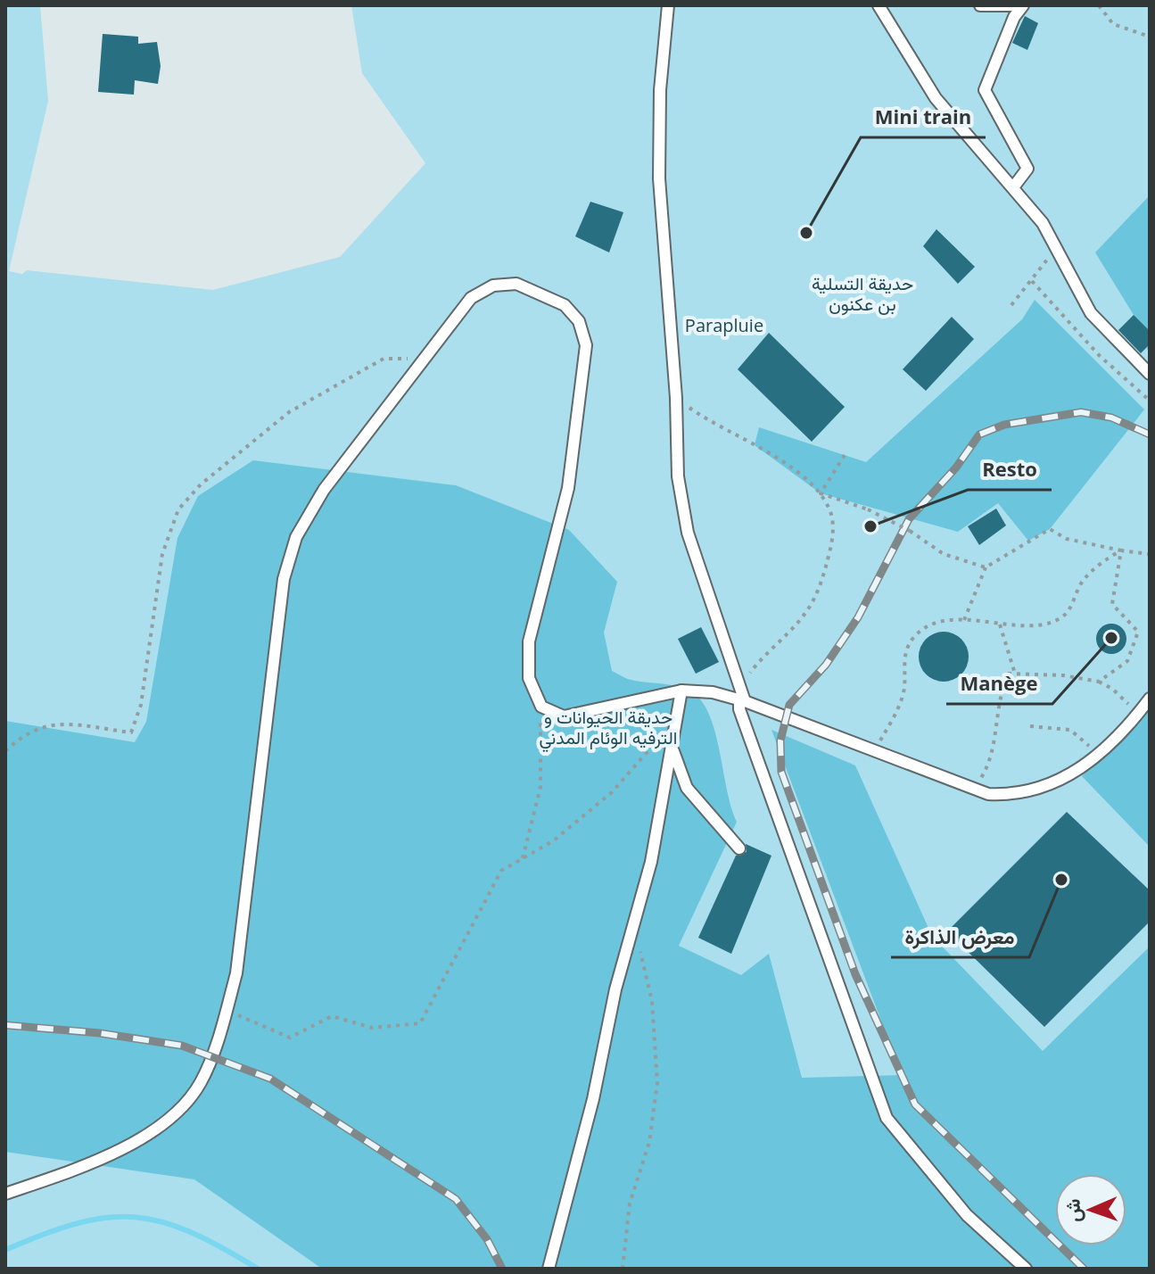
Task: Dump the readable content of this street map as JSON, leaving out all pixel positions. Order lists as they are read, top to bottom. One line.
{"parks":["حديقة التسلية بن عكنون","Parapluie","حديقة الحيوانات و الترفيه الوئام المدني"],"places":["Mini train","Resto","Manège","معرض الذاكرة"],"north":"left"}
